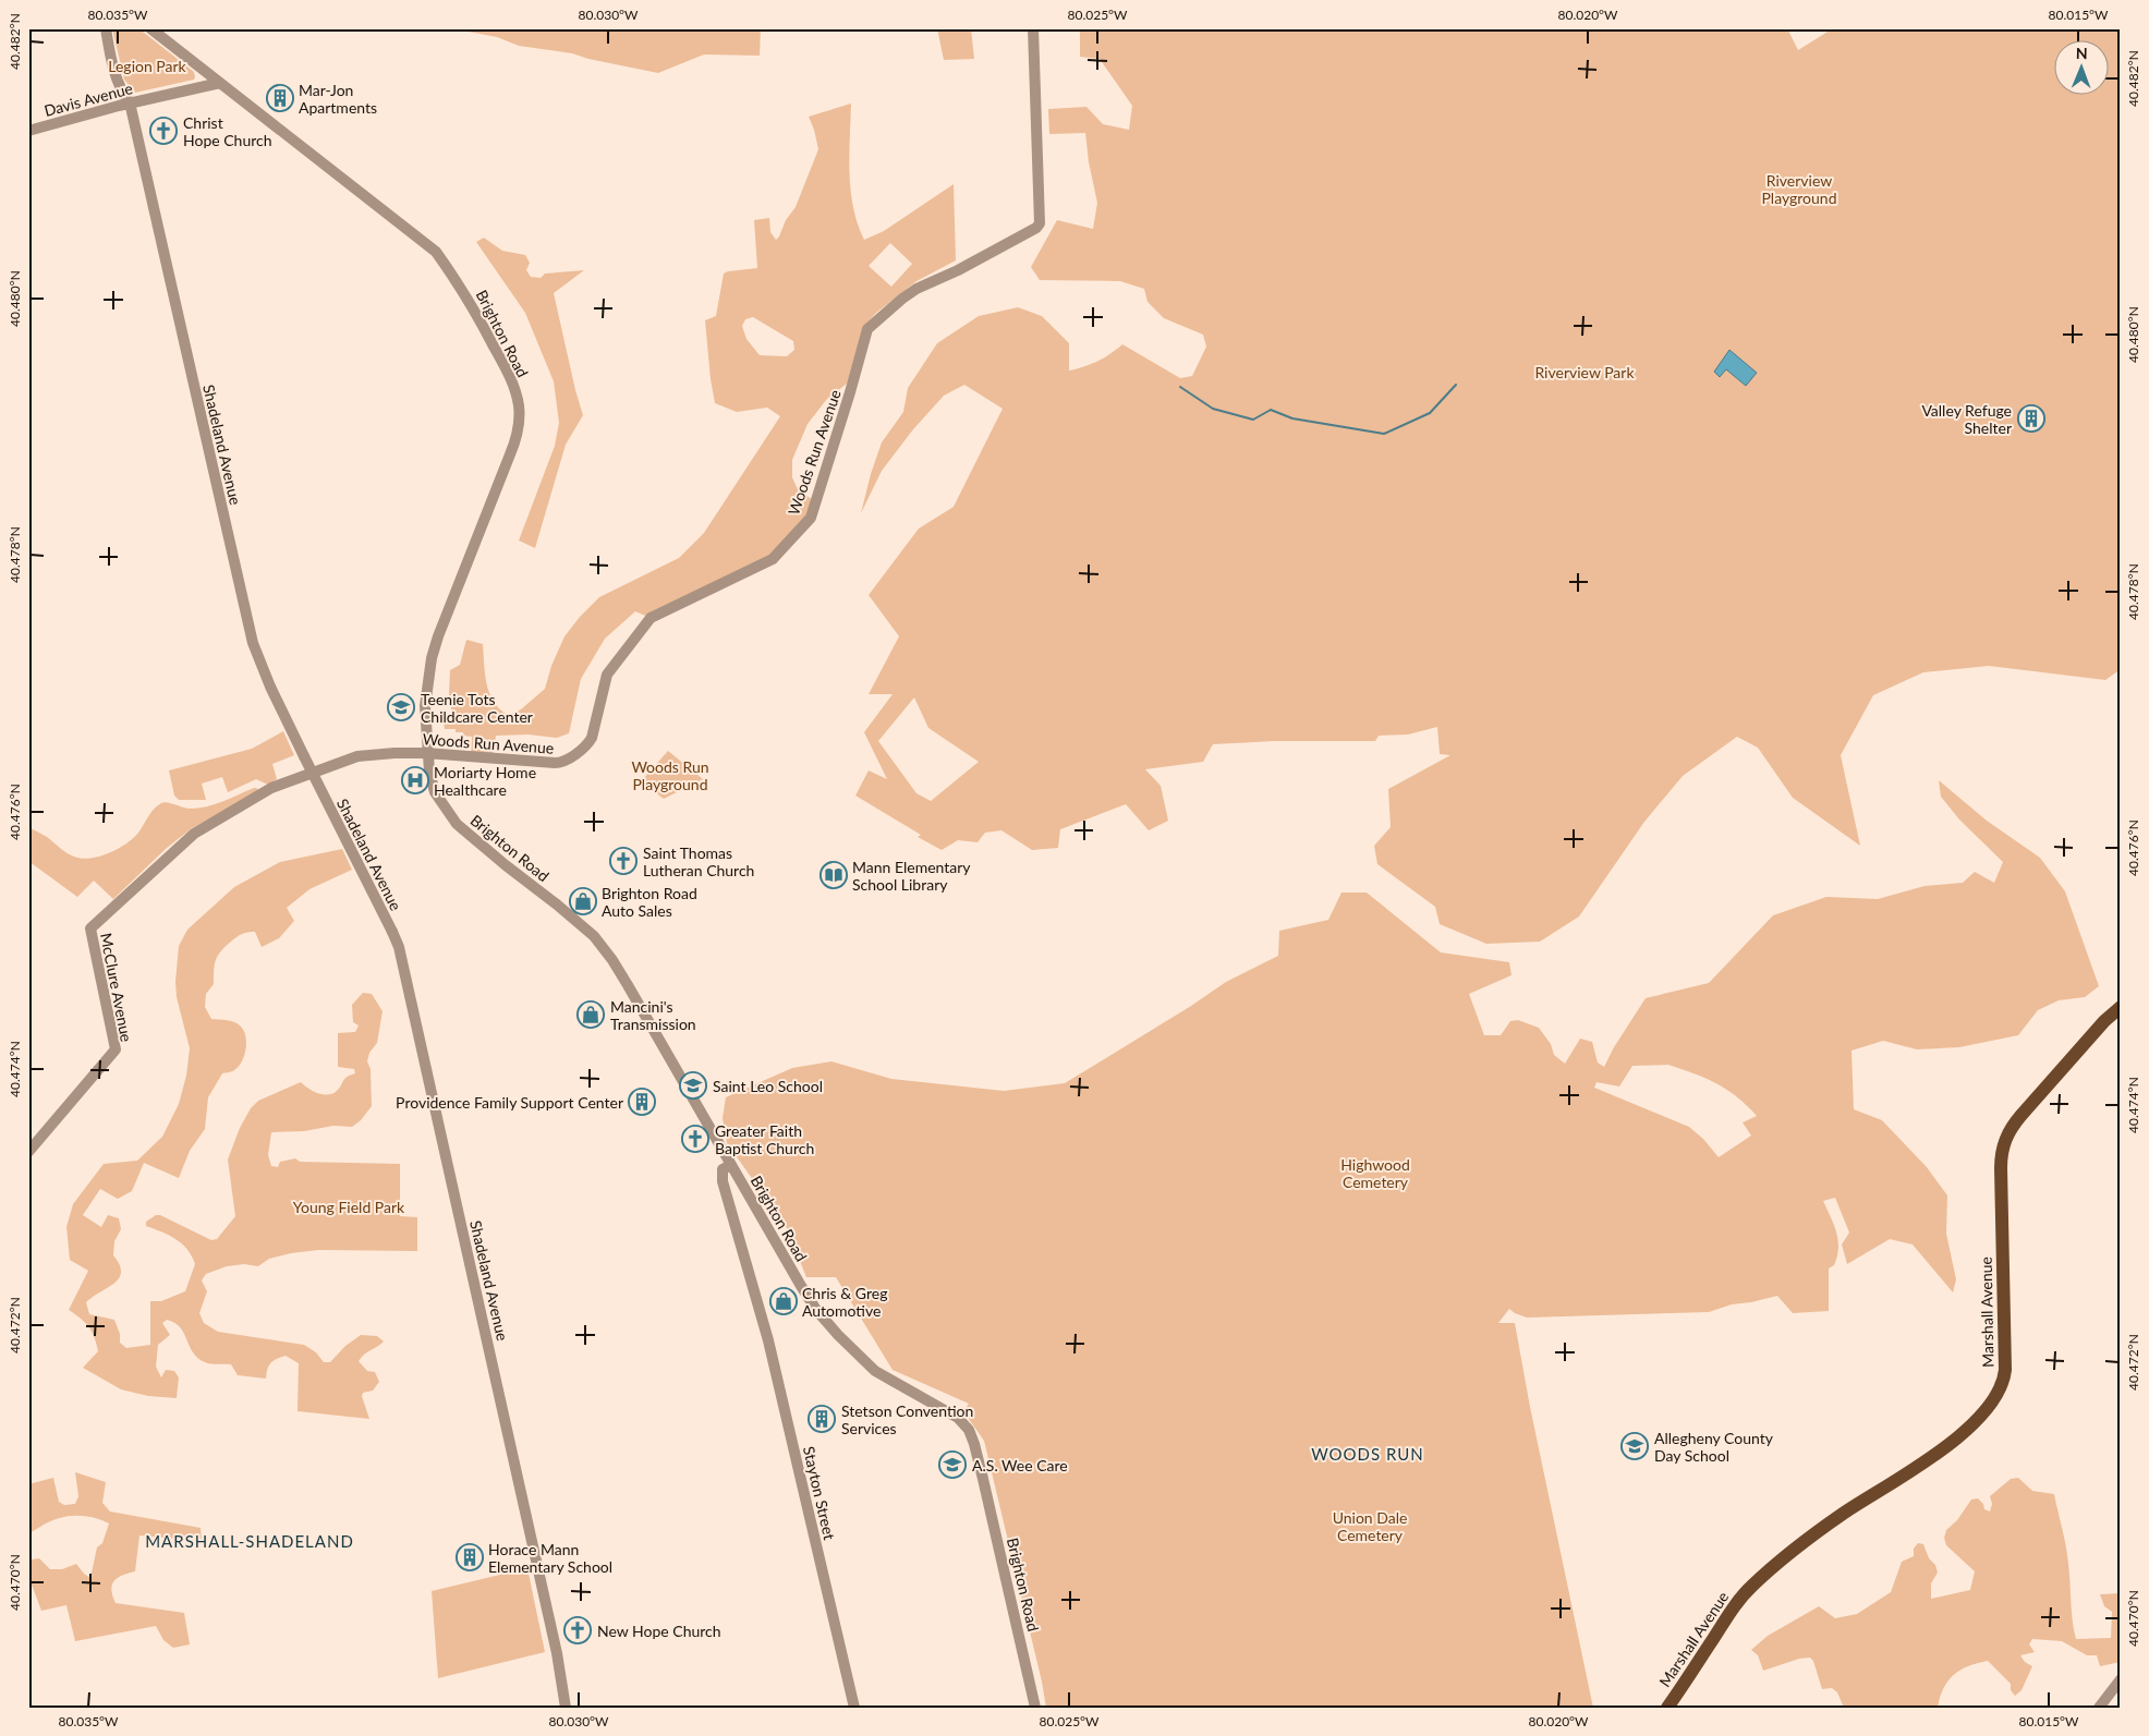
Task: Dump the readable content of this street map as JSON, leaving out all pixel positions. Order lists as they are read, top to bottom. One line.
{"streets":{"main road":["Marshall Avenue"],"street":["Davis Avenue","Brighton Road","Shadeland Avenue","Woods Run Avenue","McClure Avenue","Stayton Street"]},"crossings":[["Davis Avenue","Brighton Road"],["Davis Avenue","Shadeland Avenue"],["Brighton Road","Woods Run Avenue"],["Brighton Road","Stayton Street"],["Woods Run Avenue","McClure Avenue"]],"districts":["WOODS RUN","MARSHALL-SHADELAND"],"parks":["Legion Park","Riverview Playground","Riverview Park","Woods Run Playground","Highwood Cemetery","Young Field Park","Union Dale Cemetery"],"places":{"building":["Mar-Jon Apartments","Valley Refuge Shelter","Providence Family Support Center","Stetson Convention Services","Horace Mann Elementary School"],"church":["Christ Hope Church","Saint Thomas Lutheran Church","Greater Faith Baptist Church","New Hope Church"],"school or university":["Teenie Tots Childcare Center","Saint Leo School","Allegheny County Day School","A.S. Wee Care"],"hospital":["Moriarty Home Healthcare"],"library":["Mann Elementary School Library"],"shop":["Brighton Road Auto Sales","Mancini's Transmission","Chris & Greg Automotive"]},"north":"top","coordinates":["80.035°W","80.030°W","80.025°W","80.020°W","80.015°W","40.482°N","40.480°N","40.478°N","40.476°N","40.474°N","40.472°N","40.470°N"]}
